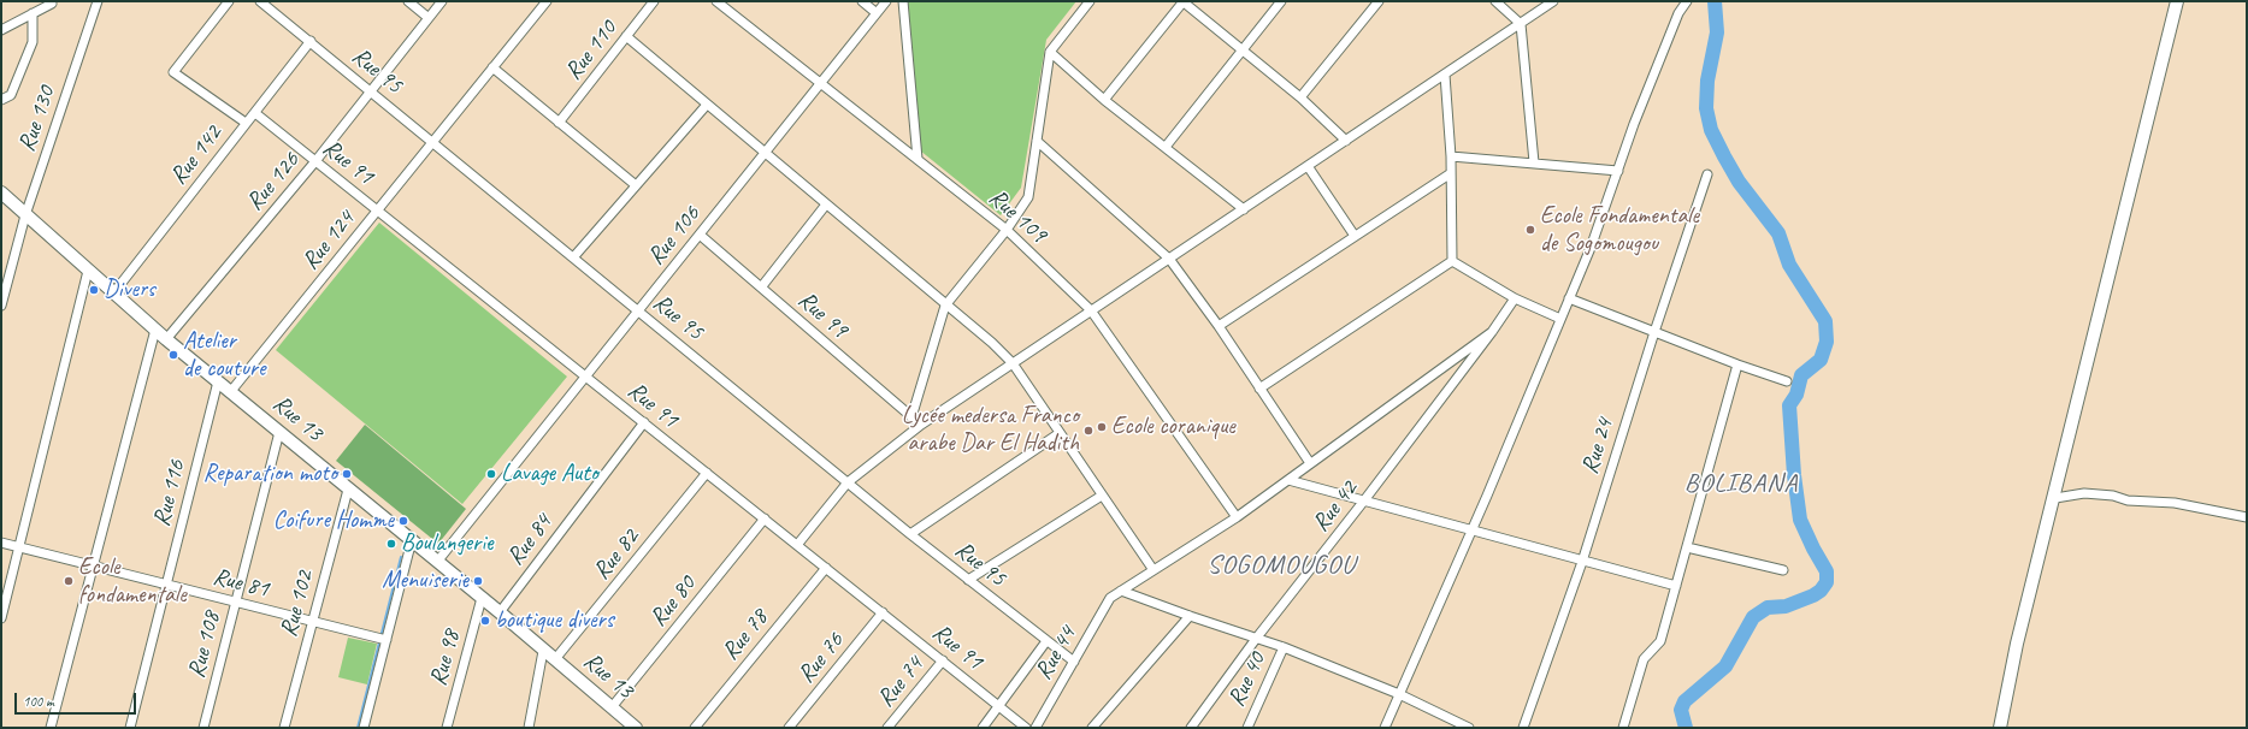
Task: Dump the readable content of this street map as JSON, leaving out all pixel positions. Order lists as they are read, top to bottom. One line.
{"streets":{"street":["Rue 110","Rue 95","Rue 130","Rue 142","Rue 91","Rue 126","Rue 109","Rue 106","Rue 124","Rue 99","Rue 13","Rue 24","Rue 116","Rue 42","Rue 84","Rue 82","Rue 81","Rue 80","Rue 102","Rue 78","Rue 108","Rue 44","Rue 98","Rue 76","Rue 40","Rue 74"]},"crossings":[["Rue 95","Rue 142"],["Rue 95","Rue 126"],["Rue 95","Rue 106"],["Rue 95","Rue 124"],["Rue 95","Rue 44"],["Rue 130","Rue 13"],["Rue 142","Rue 91"],["Rue 142","Rue 13"],["Rue 91","Rue 126"],["Rue 91","Rue 106"],["Rue 91","Rue 124"],["Rue 91","Rue 84"],["Rue 91","Rue 82"],["Rue 91","Rue 80"],["Rue 91","Rue 78"],["Rue 91","Rue 76"],["Rue 91","Rue 74"],["Rue 126","Rue 13"],["Rue 109","Rue 106"],["Rue 109","Rue 42"],["Rue 106","Rue 99"],["Rue 106","Rue 13"],["Rue 124","Rue 13"],["Rue 13","Rue 116"],["Rue 13","Rue 84"],["Rue 13","Rue 82"],["Rue 13","Rue 80"],["Rue 13","Rue 102"],["Rue 13","Rue 108"],["Rue 13","Rue 98"],["Rue 116","Rue 81"],["Rue 42","Rue 44"],["Rue 81","Rue 102"],["Rue 81","Rue 108"]],"districts":["BOLIBANA","SOGOMOUGOU"],"places":["Ecole Fondamentale de Sogomougou","Divers","Atelier de couture","Ecole coranique","Lycée medersa Franco arabe Dar El Hadith","Reparation moto","Lavage Auto","Coifure Homme","Boulangerie","Ecole fondamentale","Menuiserie","boutique divers"],"scale_bar":"100 m"}
